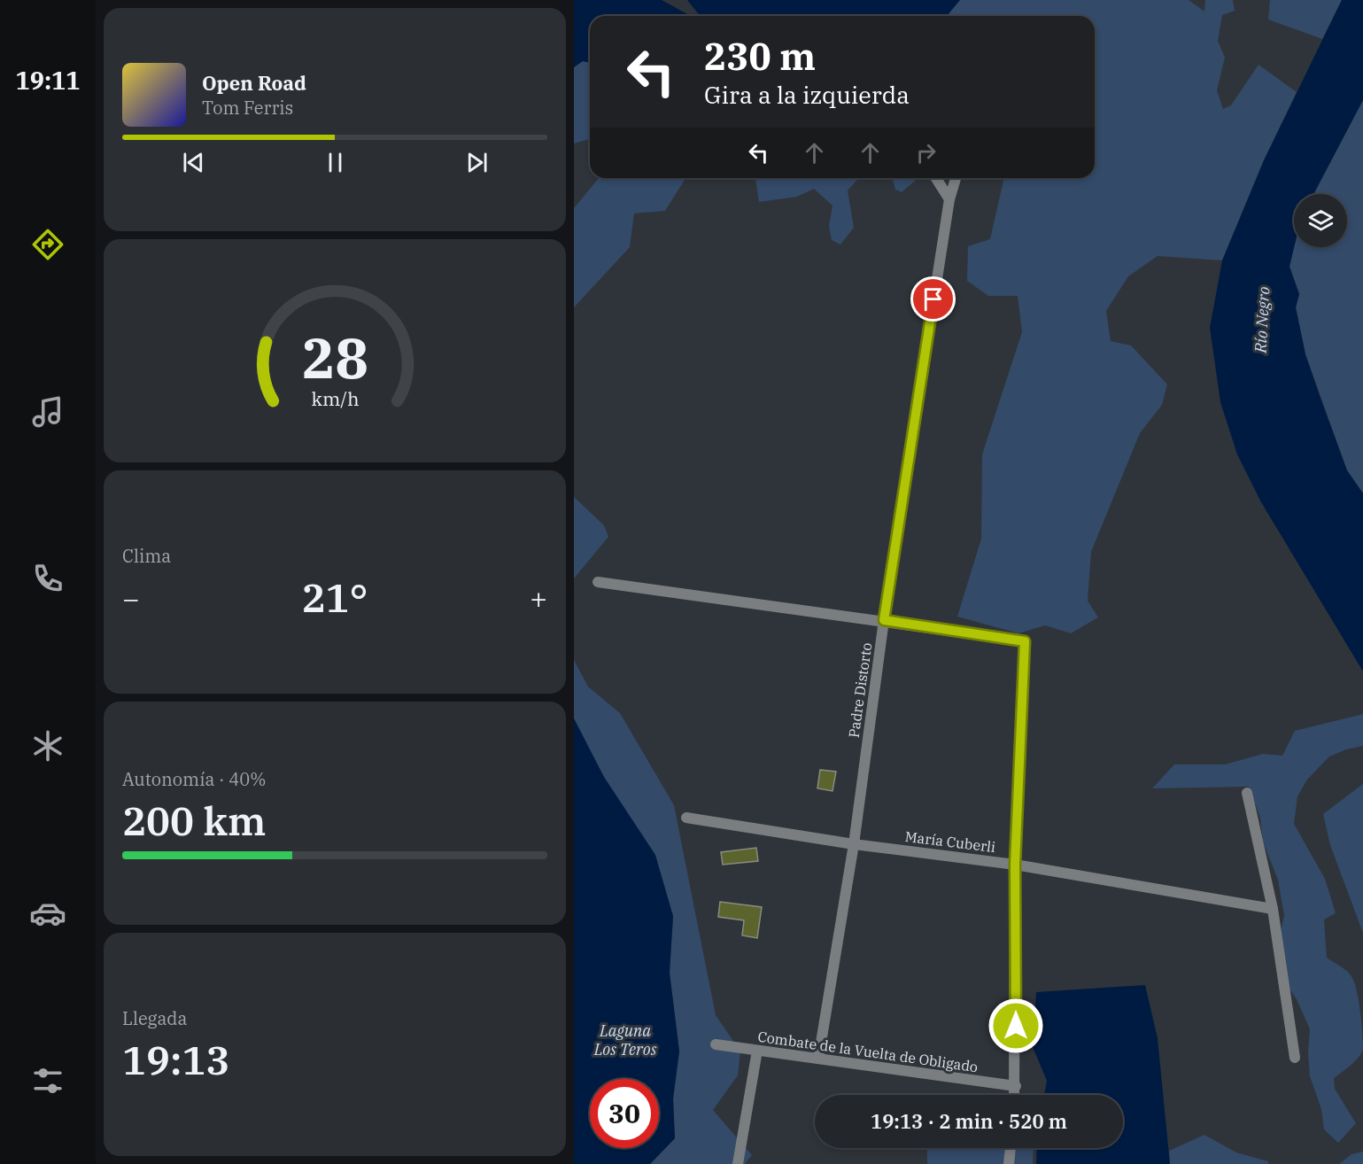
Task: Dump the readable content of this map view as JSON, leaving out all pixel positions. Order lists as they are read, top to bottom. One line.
{"streets":{"street":["Padre Distorto","María Cuberli","Combate de la Vuelta de Obligado"]},"crossings":[["Padre Distorto","María Cuberli"],["Padre Distorto","Combate de la Vuelta de Obligado"]],"water":["Río Negro","Laguna Los Teros"],"page":{"tabs":"19:11","turn":["230 m","Gira a la izquierda"],"song":["Open Road","Tom Ferris"],"tile":["Clima",["Autonomía · 40%","200 km"],["Llegada","19:13"]],"heat":["−","21°","+"],"limit":"30","trip":"19:13 · 2 min · 520 m","gauge":["28","km/h"]}}
